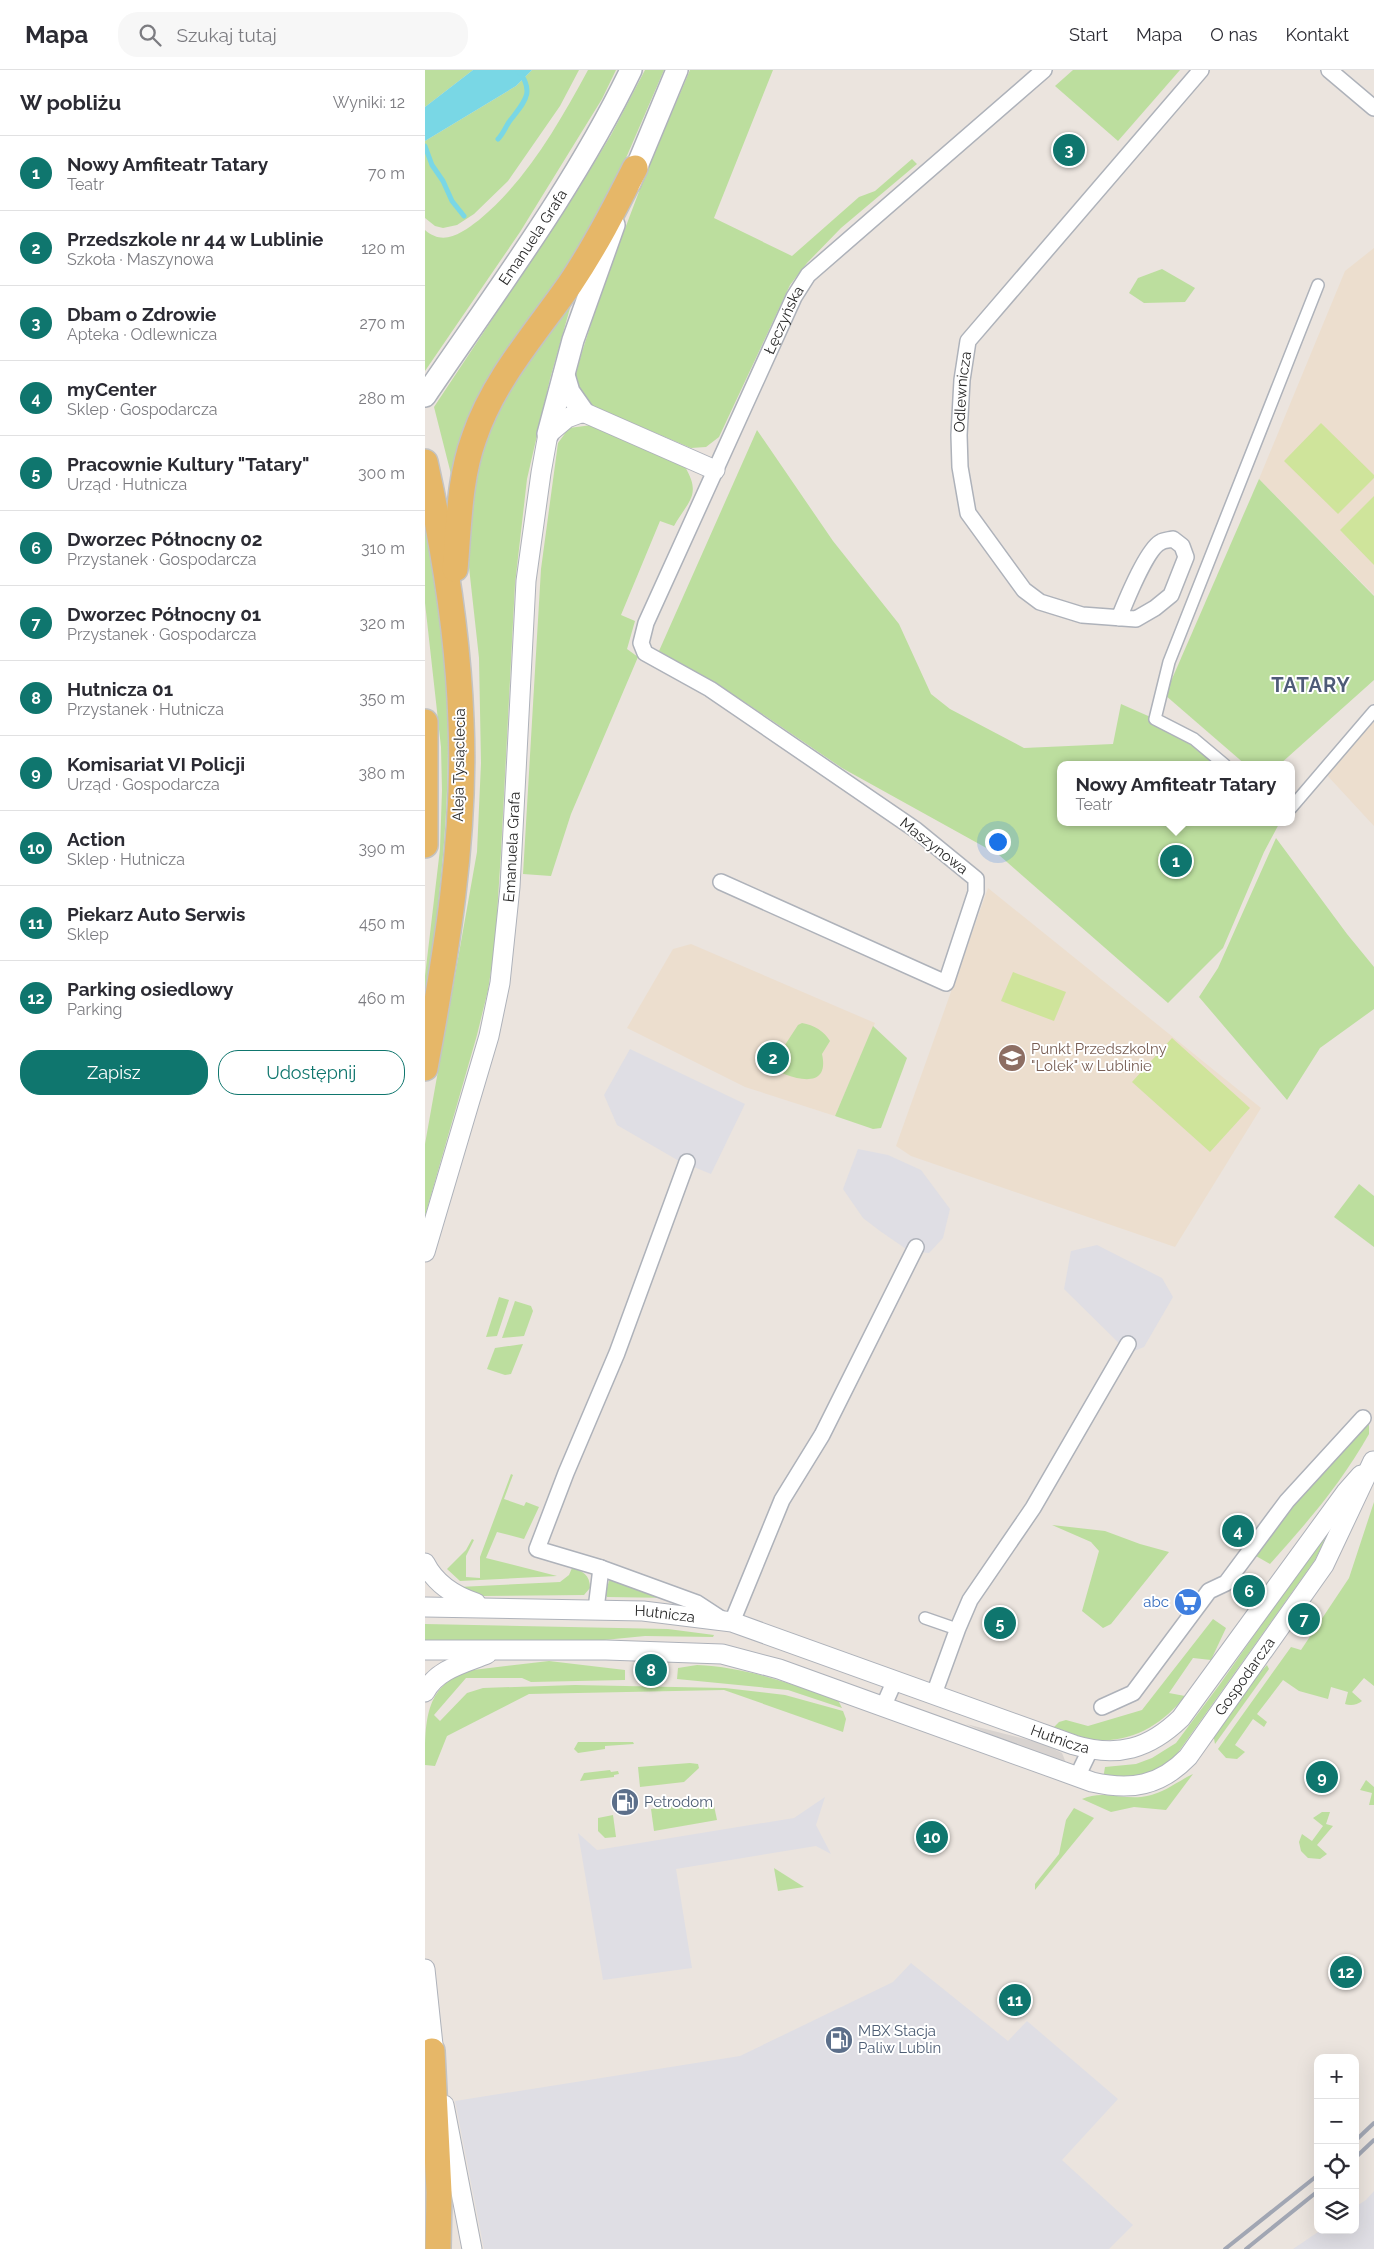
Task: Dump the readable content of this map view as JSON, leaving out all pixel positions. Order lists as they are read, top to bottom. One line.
{"streets":{"main road":["Emanuela Grafa","Aleja Tysiąclecia"],"street":["Łęczyńska","Odlewnicza","Maszynowa","Hutnicza","Gospodarcza"]},"crossings":[["Łęczyńska","Maszynowa"],["Hutnicza","Gospodarcza"]],"districts":["TATARY"],"places":{"school or university":["Punkt Przedszkolny \"Lolek\" w Lublinie"],"supermarket":["abc"],"fuel station":["Petrodom","MBX Stacja Paliw Lublin"]},"page":{"header":"Mapa","search":"Szukaj tutaj","nav":["Start","Mapa","O nas","Kontakt"],"heading":["W pobliżu","Wyniki: 12"],"pins":["3","1","2","4","6","7","5","8","9","10","12","11"],"list":[{"mark":"1","name":"Nowy Amfiteatr Tatary","note":"Teatr","value":"70 m"},{"mark":"2","name":"Przedszkole nr 44 w Lublinie","note":"Szkoła · Maszynowa","value":"120 m"},{"mark":"3","name":"Dbam o Zdrowie","note":"Apteka · Odlewnicza","value":"270 m"},{"mark":"4","name":"myCenter","note":"Sklep · Gospodarcza","value":"280 m"},{"mark":"5","name":"Pracownie Kultury \"Tatary\"","note":"Urząd · Hutnicza","value":"300 m"},{"mark":"6","name":"Dworzec Północny 02","note":"Przystanek · Gospodarcza","value":"310 m"},{"mark":"7","name":"Dworzec Północny 01","note":"Przystanek · Gospodarcza","value":"320 m"},{"mark":"8","name":"Hutnicza 01","note":"Przystanek · Hutnicza","value":"350 m"},{"mark":"9","name":"Komisariat VI Policji","note":"Urząd · Gospodarcza","value":"380 m"},{"mark":"10","name":"Action","note":"Sklep · Hutnicza","value":"390 m"},{"mark":"11","name":"Piekarz Auto Serwis","note":"Sklep","value":"450 m"},{"mark":"12","name":"Parking osiedlowy","note":"Parking","value":"460 m"}],"popup":["Nowy Amfiteatr Tatary","Teatr"],"buttons":["Zapisz","Udostępnij"],"map_buttons":["+","−"]}}
